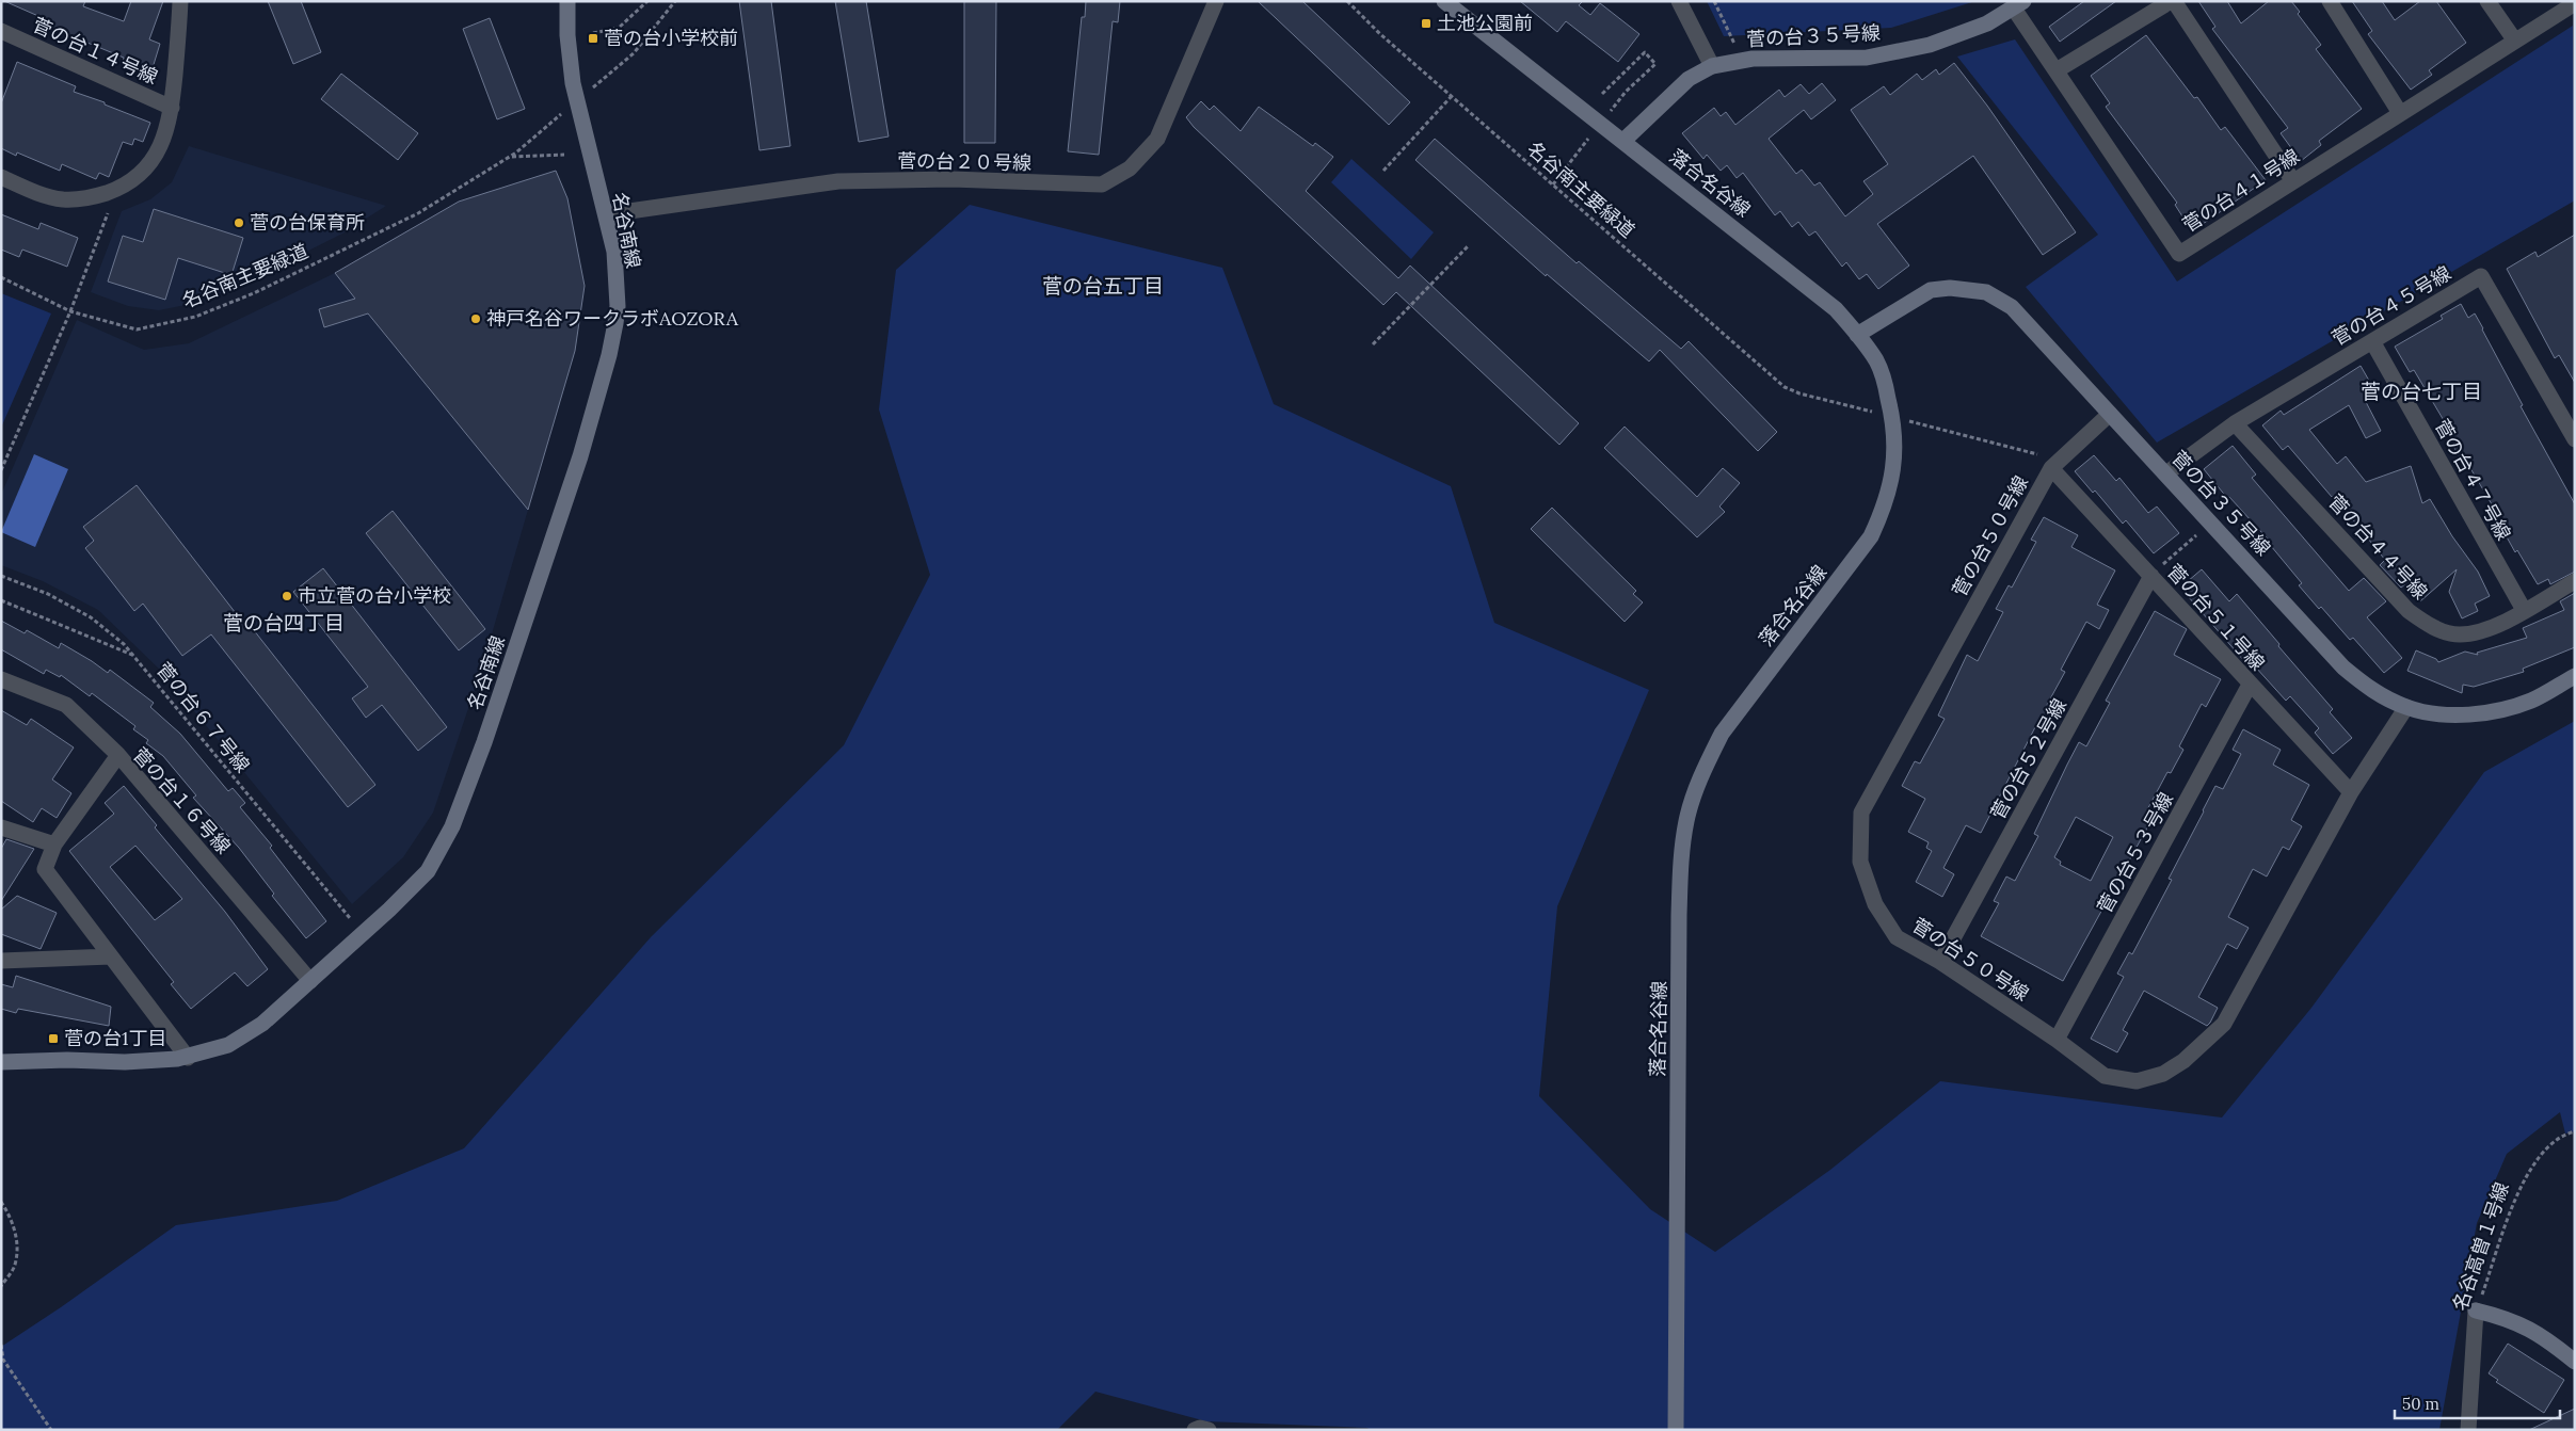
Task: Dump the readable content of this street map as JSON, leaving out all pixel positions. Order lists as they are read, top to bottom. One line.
{"streets":{"street":["菅の台３５号線","菅の台１４号線","菅の台２０号線","落合名谷線","菅の台４１号線","名谷南線","菅の台４５号線","菅の台４７号線","菅の台５０号線","菅の台４４号線","菅の台５１号線","菅の台５２号線","菅の台１６号線","菅の台５３号線","名谷高曽１号線"],"path":["名谷南主要緑道","菅の台６７号線"]},"crossings":[["菅の台３５号線","落合名谷線"],["菅の台３５号線","菅の台４１号線"],["菅の台３５号線","菅の台４５号線"],["菅の台３５号線","菅の台５０号線"],["菅の台２０号線","名谷南線"],["名谷南線","菅の台１６号線"],["菅の台４５号線","菅の台４７号線"],["菅の台４５号線","菅の台４４号線"],["菅の台４７号線","菅の台４４号線"],["菅の台５０号線","菅の台５１号線"],["菅の台５０号線","菅の台５２号線"],["菅の台５０号線","菅の台５３号線"],["菅の台５１号線","菅の台５２号線"],["菅の台５１号線","菅の台５３号線"]],"districts":["菅の台五丁目","菅の台七丁目","菅の台四丁目"],"places":{"transit":["土池公園前","菅の台小学校前","菅の台1丁目"],"other":["菅の台保育所","神戸名谷ワークラボAOZORA","市立菅の台小学校"]},"scale_bar":"50 m"}
